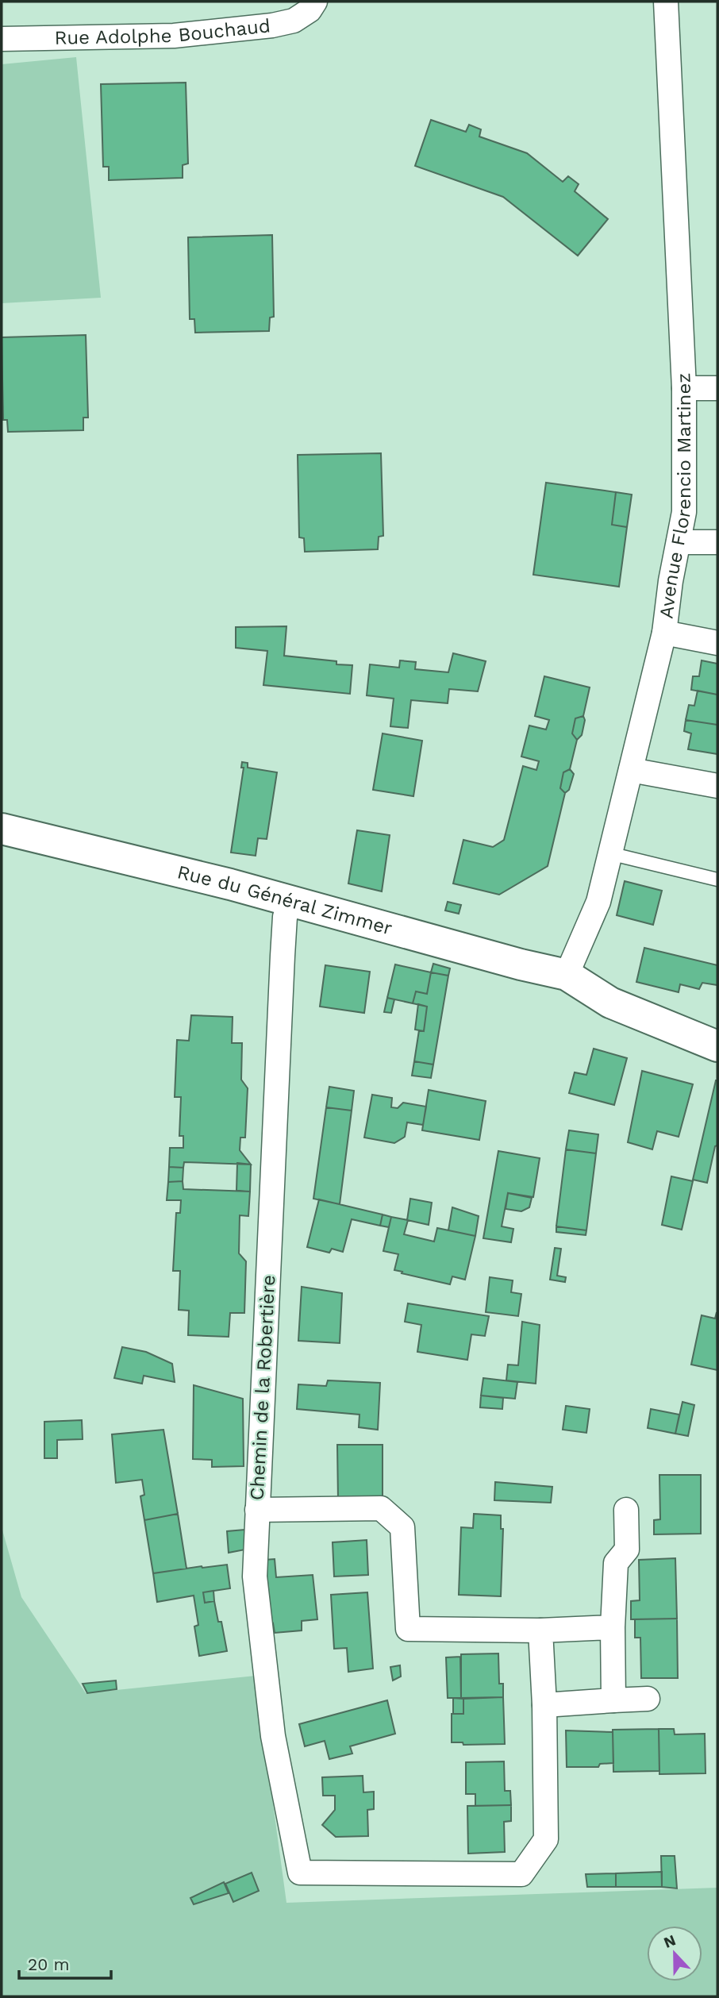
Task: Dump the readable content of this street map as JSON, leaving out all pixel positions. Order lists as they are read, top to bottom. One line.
{"streets":{"street":["Rue Adolphe Bouchaud","Avenue Florencio Martinez","Rue du Général Zimmer","Chemin de la Robertière"]},"crossings":[["Avenue Florencio Martinez","Rue du Général Zimmer"],["Rue du Général Zimmer","Chemin de la Robertière"]],"scale_bar":"20 m","north":"top"}
